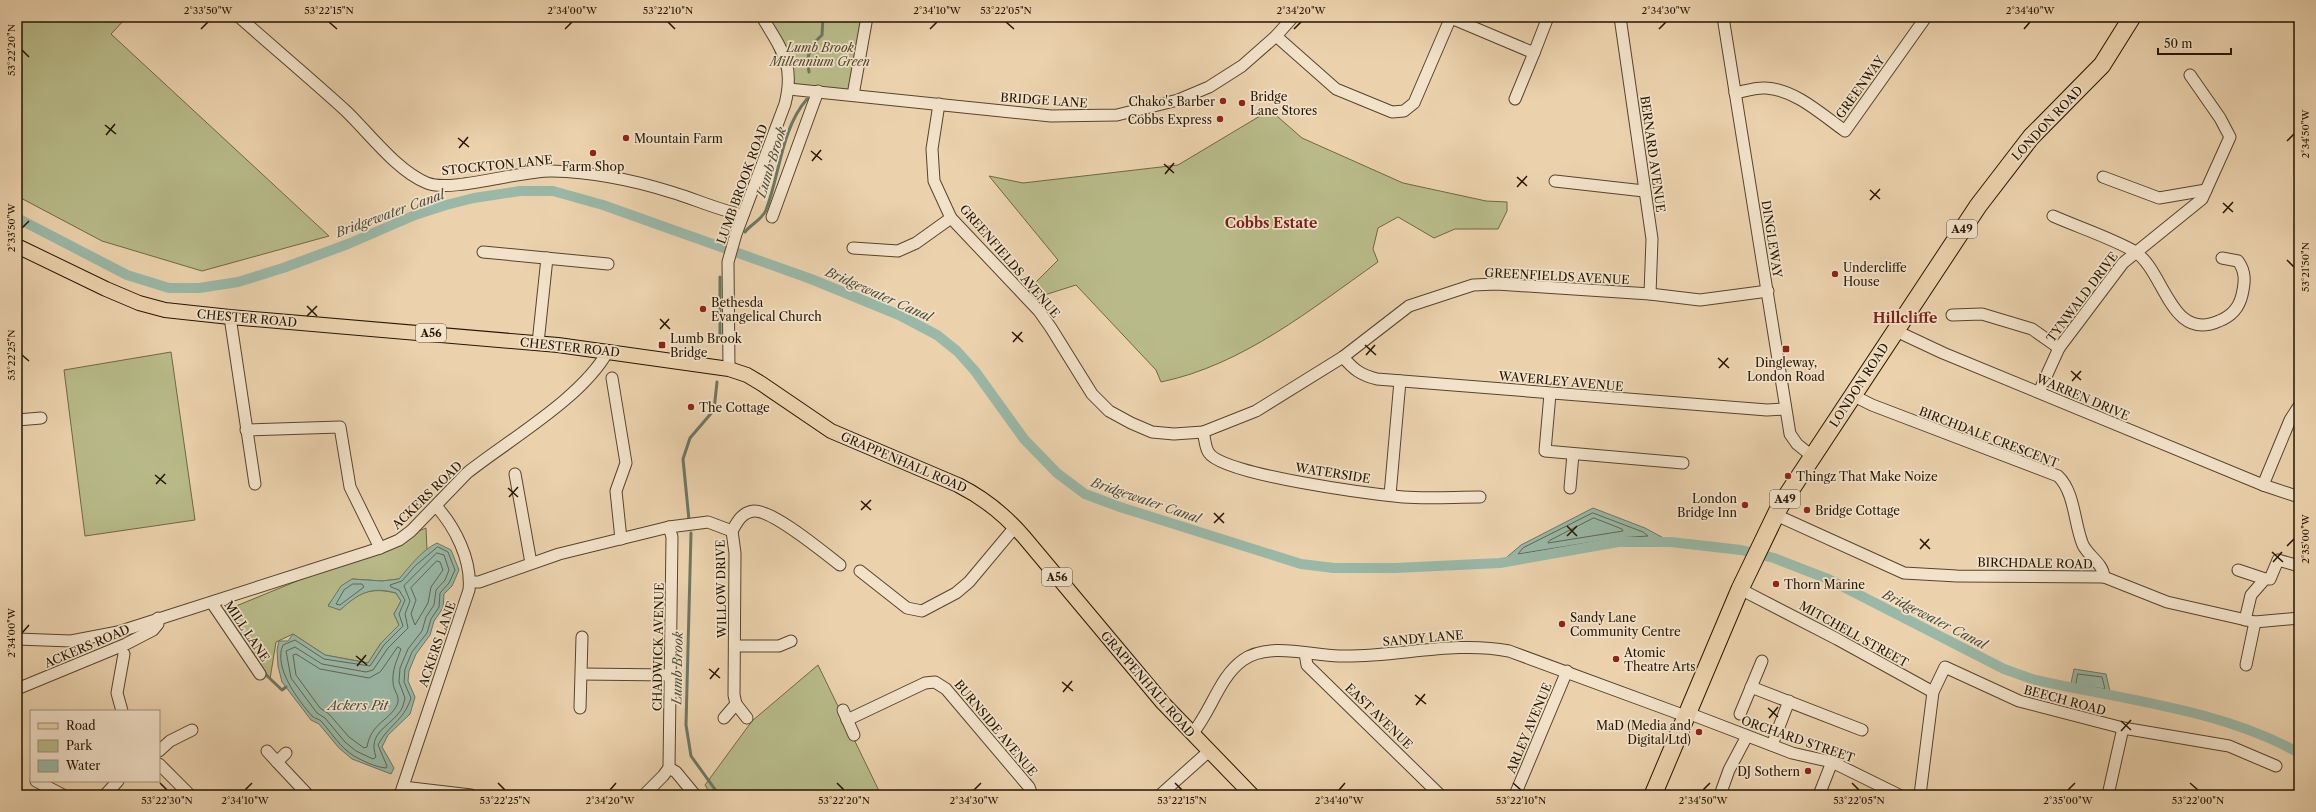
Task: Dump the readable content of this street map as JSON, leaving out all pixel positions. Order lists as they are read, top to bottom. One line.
{"streets":{"highway":["LONDON ROAD","A49"],"main road":["CHESTER ROAD","A56","GRAPPENHALL ROAD"],"street":["GREENWAY","BRIDGE LANE","BERNARD AVENUE","STOCKTON LANE","LUMB BROOK ROAD","DINGLEWAY","GREENFIELDS AVENUE","TYNWALD DRIVE","WAVERLEY AVENUE","WARREN DRIVE","BIRCHDALE CRESCENT","WATERSIDE","ACKERS ROAD","BIRCHDALE ROAD","WILLOW DRIVE","MILL LANE","MITCHELL STREET","SANDY LANE","ACKERS LANE","CHADWICK AVENUE","BEECH ROAD","EAST AVENUE","BURNSIDE AVENUE","ARLEY AVENUE","ORCHARD STREET"]},"crossings":[["GREENWAY","DINGLEWAY"],["BRIDGE LANE","LUMB BROOK ROAD"],["BRIDGE LANE","GREENFIELDS AVENUE"],["LONDON ROAD","DINGLEWAY"],["LONDON ROAD","WARREN DRIVE"],["LONDON ROAD","BIRCHDALE CRESCENT"],["LONDON ROAD","BIRCHDALE ROAD"],["LONDON ROAD","MITCHELL STREET"],["LONDON ROAD","SANDY LANE"],["LONDON ROAD","ORCHARD STREET"],["BERNARD AVENUE","GREENFIELDS AVENUE"],["STOCKTON LANE","LUMB BROOK ROAD"],["LUMB BROOK ROAD","CHESTER ROAD"],["LUMB BROOK ROAD","GRAPPENHALL ROAD"],["DINGLEWAY","GREENFIELDS AVENUE"],["DINGLEWAY","WAVERLEY AVENUE"],["GREENFIELDS AVENUE","WAVERLEY AVENUE"],["GREENFIELDS AVENUE","WATERSIDE"],["TYNWALD DRIVE","WARREN DRIVE"],["CHESTER ROAD","GRAPPENHALL ROAD"],["CHESTER ROAD","ACKERS ROAD"],["BIRCHDALE CRESCENT","BIRCHDALE ROAD"],["GRAPPENHALL ROAD","SANDY LANE"],["ACKERS ROAD","MILL LANE"],["ACKERS ROAD","ACKERS LANE"],["MITCHELL STREET","BEECH ROAD"],["SANDY LANE","EAST AVENUE"],["SANDY LANE","ARLEY AVENUE"],["SANDY LANE","ORCHARD STREET"]],"districts":["Cobbs Estate","Hillcliffe"],"water":["Lumb Brook","Bridgewater Canal","Ackers Pit"],"parks":["Lumb Brook Millennium Green"],"places":{"other":["Chako's Barber","Bridge Lane Stores","Cobbs Express","Mountain Farm","Farm Shop","Undercliffe House","Bethesda Evangelical Church","The Cottage","Thingz That Make Noize","London Bridge Inn","Bridge Cottage","Thorn Marine","Sandy Lane Community Centre","Atomic Theatre Arts","MaD (Media and Digital Ltd)","DJ Sothern"],"transit":["Lumb Brook Bridge","Dingleway, London Road"]},"legend":["Road","Park","Water"],"scale_bar":"50 m","coordinates":["2°33'50\"W","53°22'15\"N","2°34'00\"W","53°22'10\"N","2°34'10\"W","53°22'05\"N","2°34'20\"W","2°34'30\"W","2°34'40\"W","53°22'20\"N","2°34'50\"W","53°21'50\"N","53°22'25\"N","2°35'00\"W","53°22'30\"N","53°22'00\"N"]}
